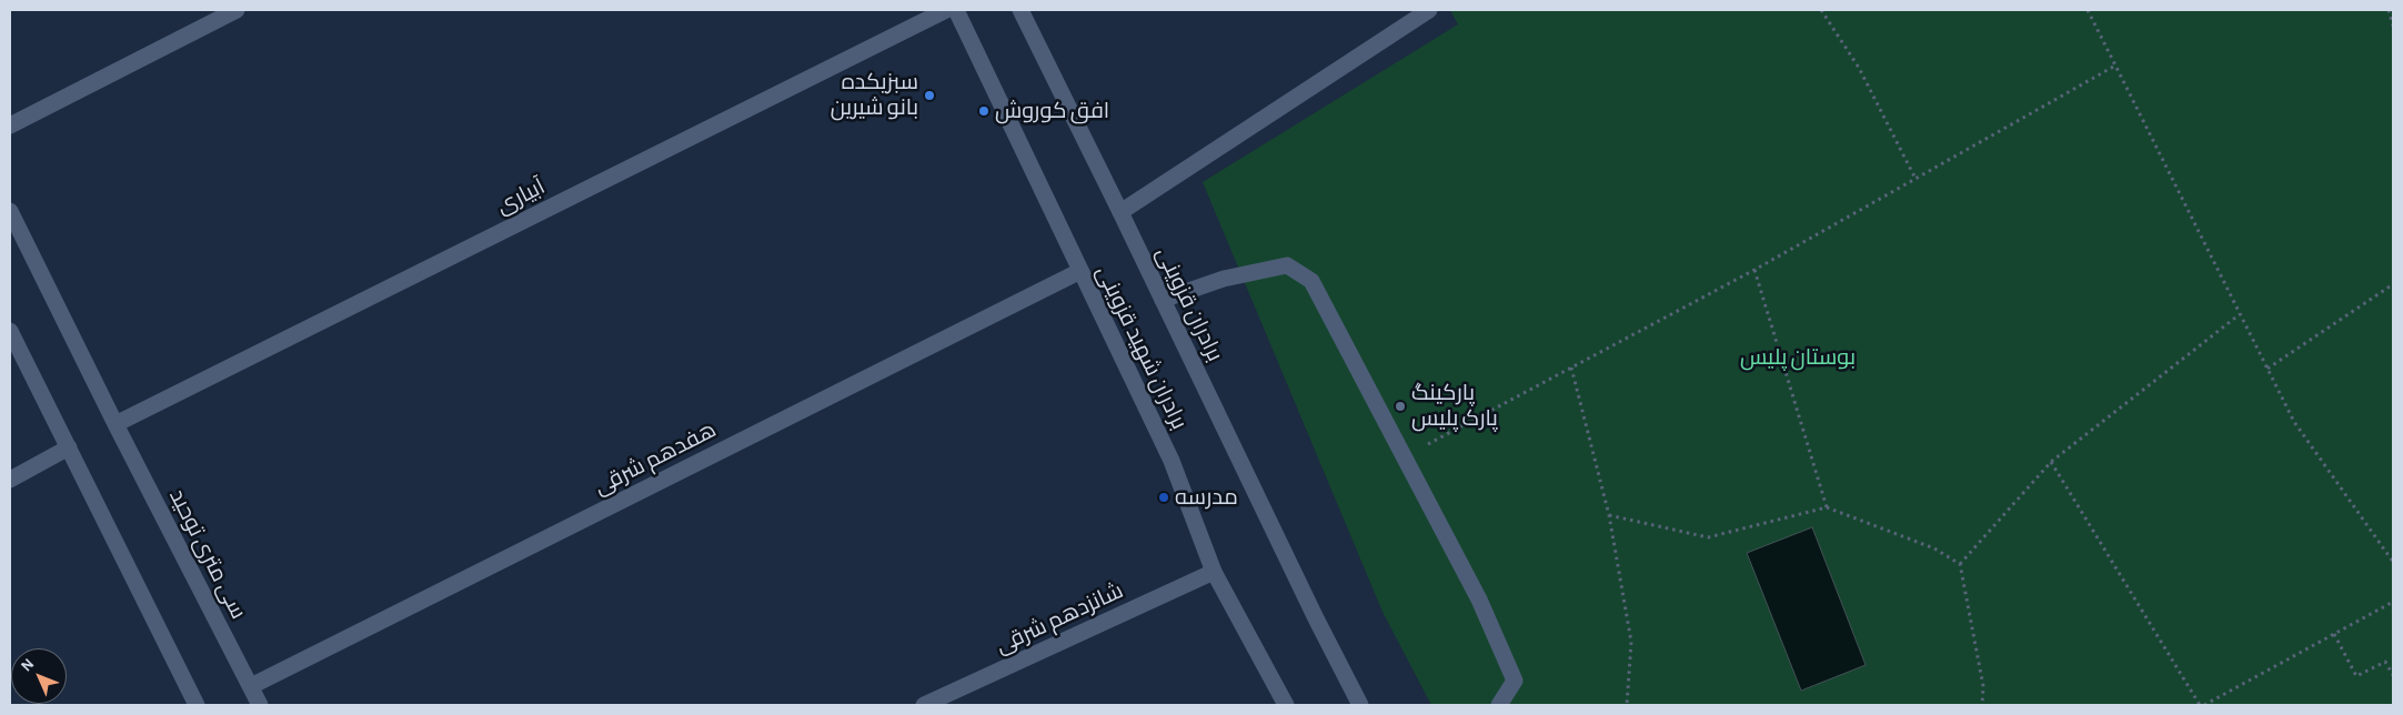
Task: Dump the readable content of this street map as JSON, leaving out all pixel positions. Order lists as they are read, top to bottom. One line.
{"streets":{"street":["آبیاری","برادران قزوینی","برادران شهید قزوینی","هفدهم شرقی","سی متری توحید","شانزدهم شرقی"]},"crossings":[["آبیاری","سی متری توحید"],["برادران شهید قزوینی","هفدهم شرقی"],["برادران شهید قزوینی","شانزدهم شرقی"],["هفدهم شرقی","سی متری توحید"]],"parks":["بوستان پلیس"],"places":["سبزیکده بانو شیرین","افق کوروش","پارکینگ پارک پلیس","مدرسه"],"north":"top left"}
